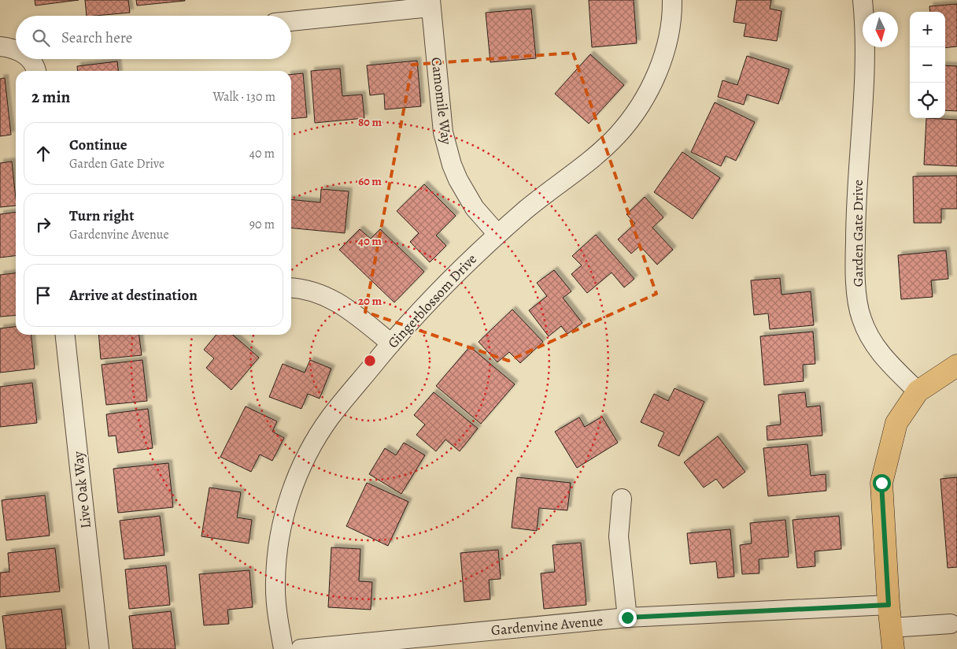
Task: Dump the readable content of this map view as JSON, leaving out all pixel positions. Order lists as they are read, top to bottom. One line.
{"streets":{"street":["Camomile Way","Garden Gate Drive","Gingerblossom Drive","Live Oak Way","Gardenvine Avenue"]},"crossings":[["Camomile Way","Gingerblossom Drive"]],"north":"bottom","page":{"map_buttons":["+","−"],"search":"Search here","heading":["2 min","Walk · 130 m"],"list":[["Continue","Garden Gate Drive","40 m"],["Turn right","Gardenvine Avenue","90 m"],"Arrive at destination"]},"rings":["80 m","60 m","40 m","20 m"]}
